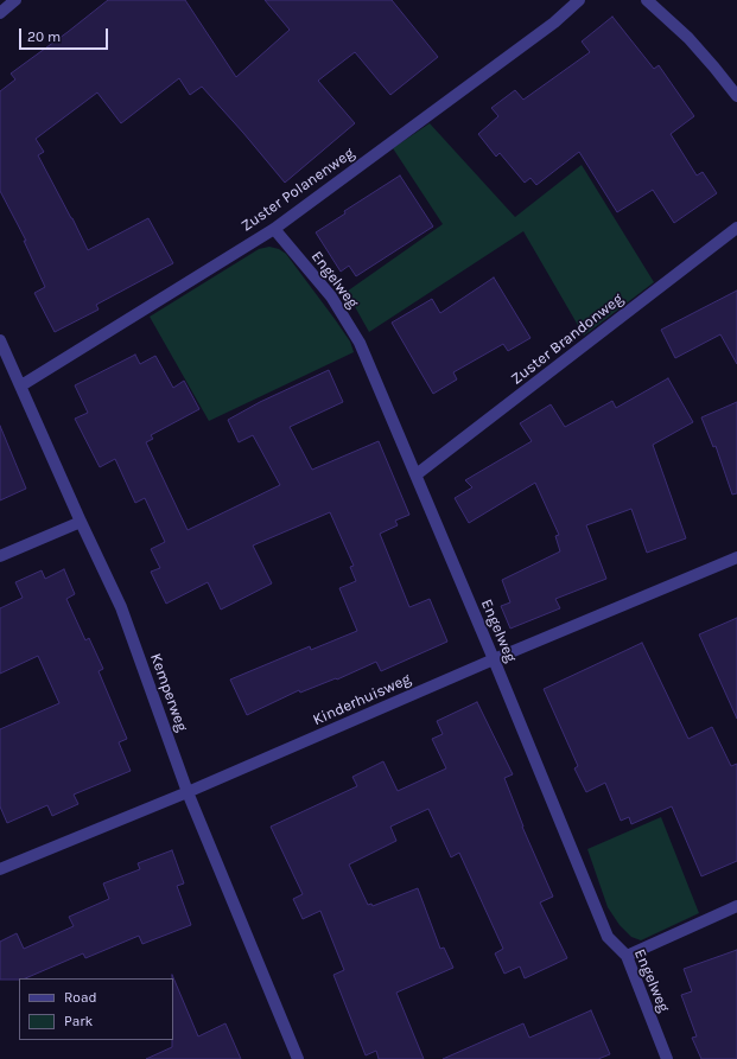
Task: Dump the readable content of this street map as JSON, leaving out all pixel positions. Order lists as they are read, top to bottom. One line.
{"streets":{"street":["Zuster Polanenweg","Engelweg","Zuster Brandonweg","Kemperweg","Kinderhuisweg"]},"crossings":[["Zuster Polanenweg","Engelweg"],["Zuster Polanenweg","Kemperweg"],["Engelweg","Zuster Brandonweg"],["Engelweg","Kinderhuisweg"],["Kemperweg","Kinderhuisweg"]],"legend":["Road","Park"],"scale_bar":"20 m"}
